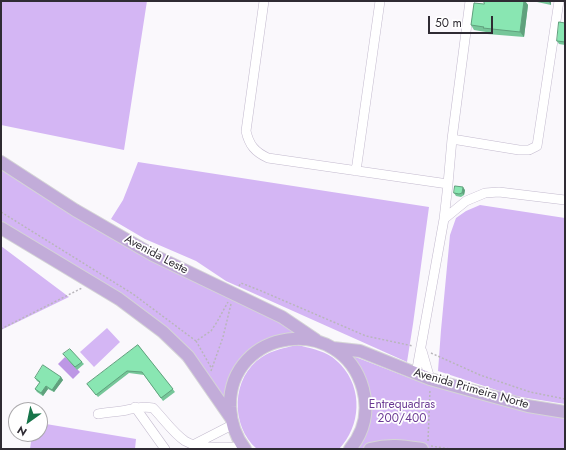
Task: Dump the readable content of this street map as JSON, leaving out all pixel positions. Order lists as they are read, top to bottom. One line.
{"streets":{"main road":["Avenida Leste","Avenida Primeira Norte"]},"parks":["Entrequadras 200/400"],"scale_bar":"50 m","north":"bottom left"}
